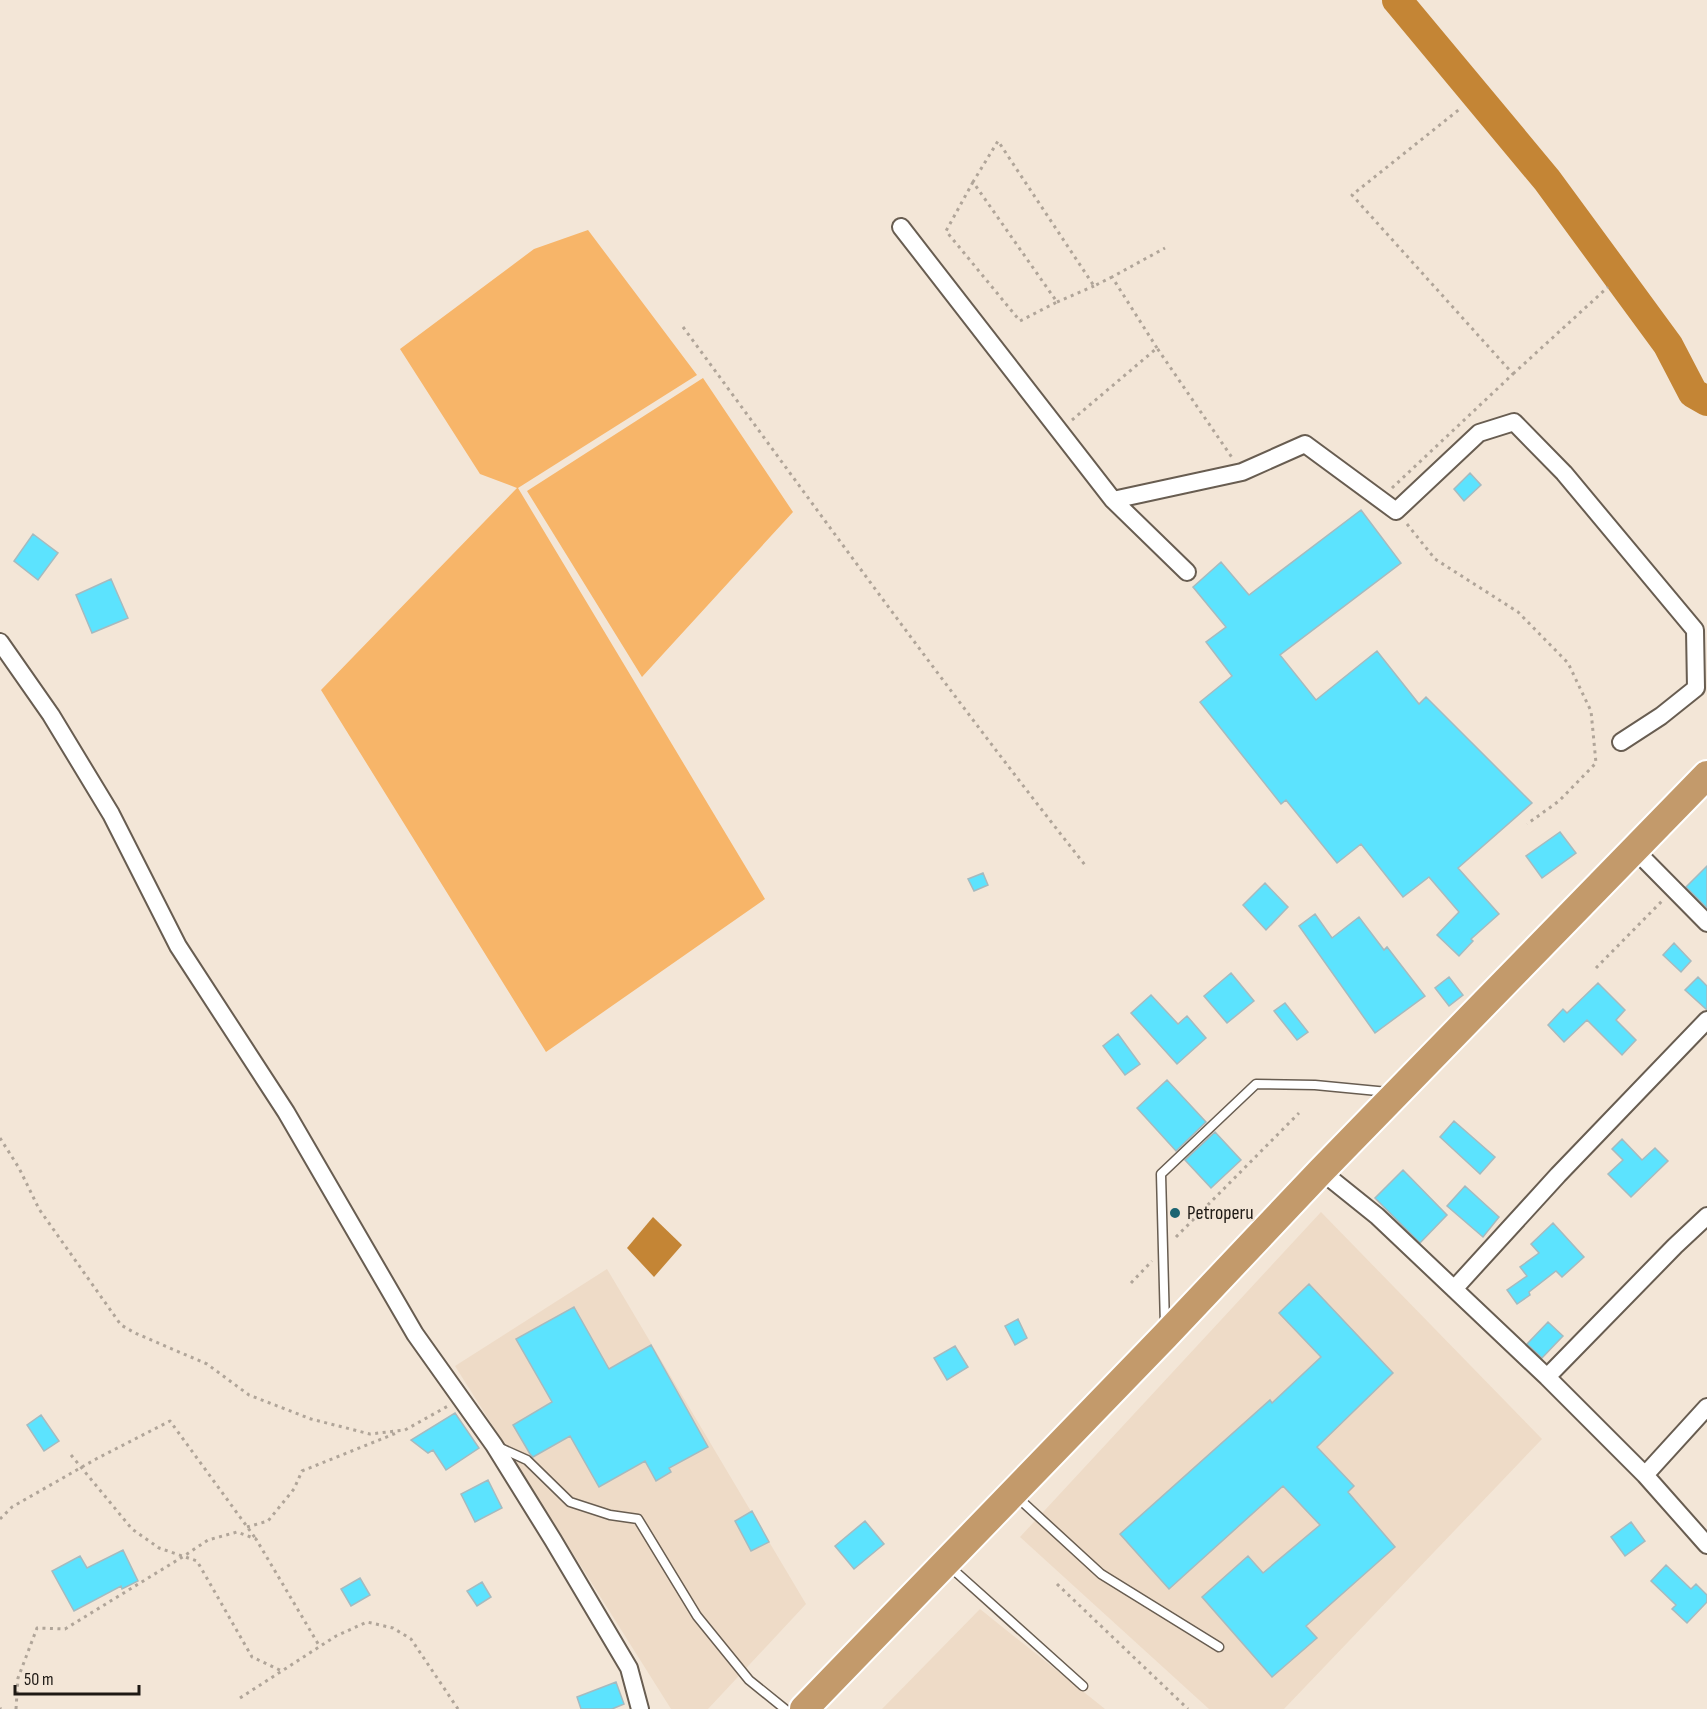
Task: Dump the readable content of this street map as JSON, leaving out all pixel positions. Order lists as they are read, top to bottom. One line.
{"places":["Petroperu"],"scale_bar":"50 m"}
